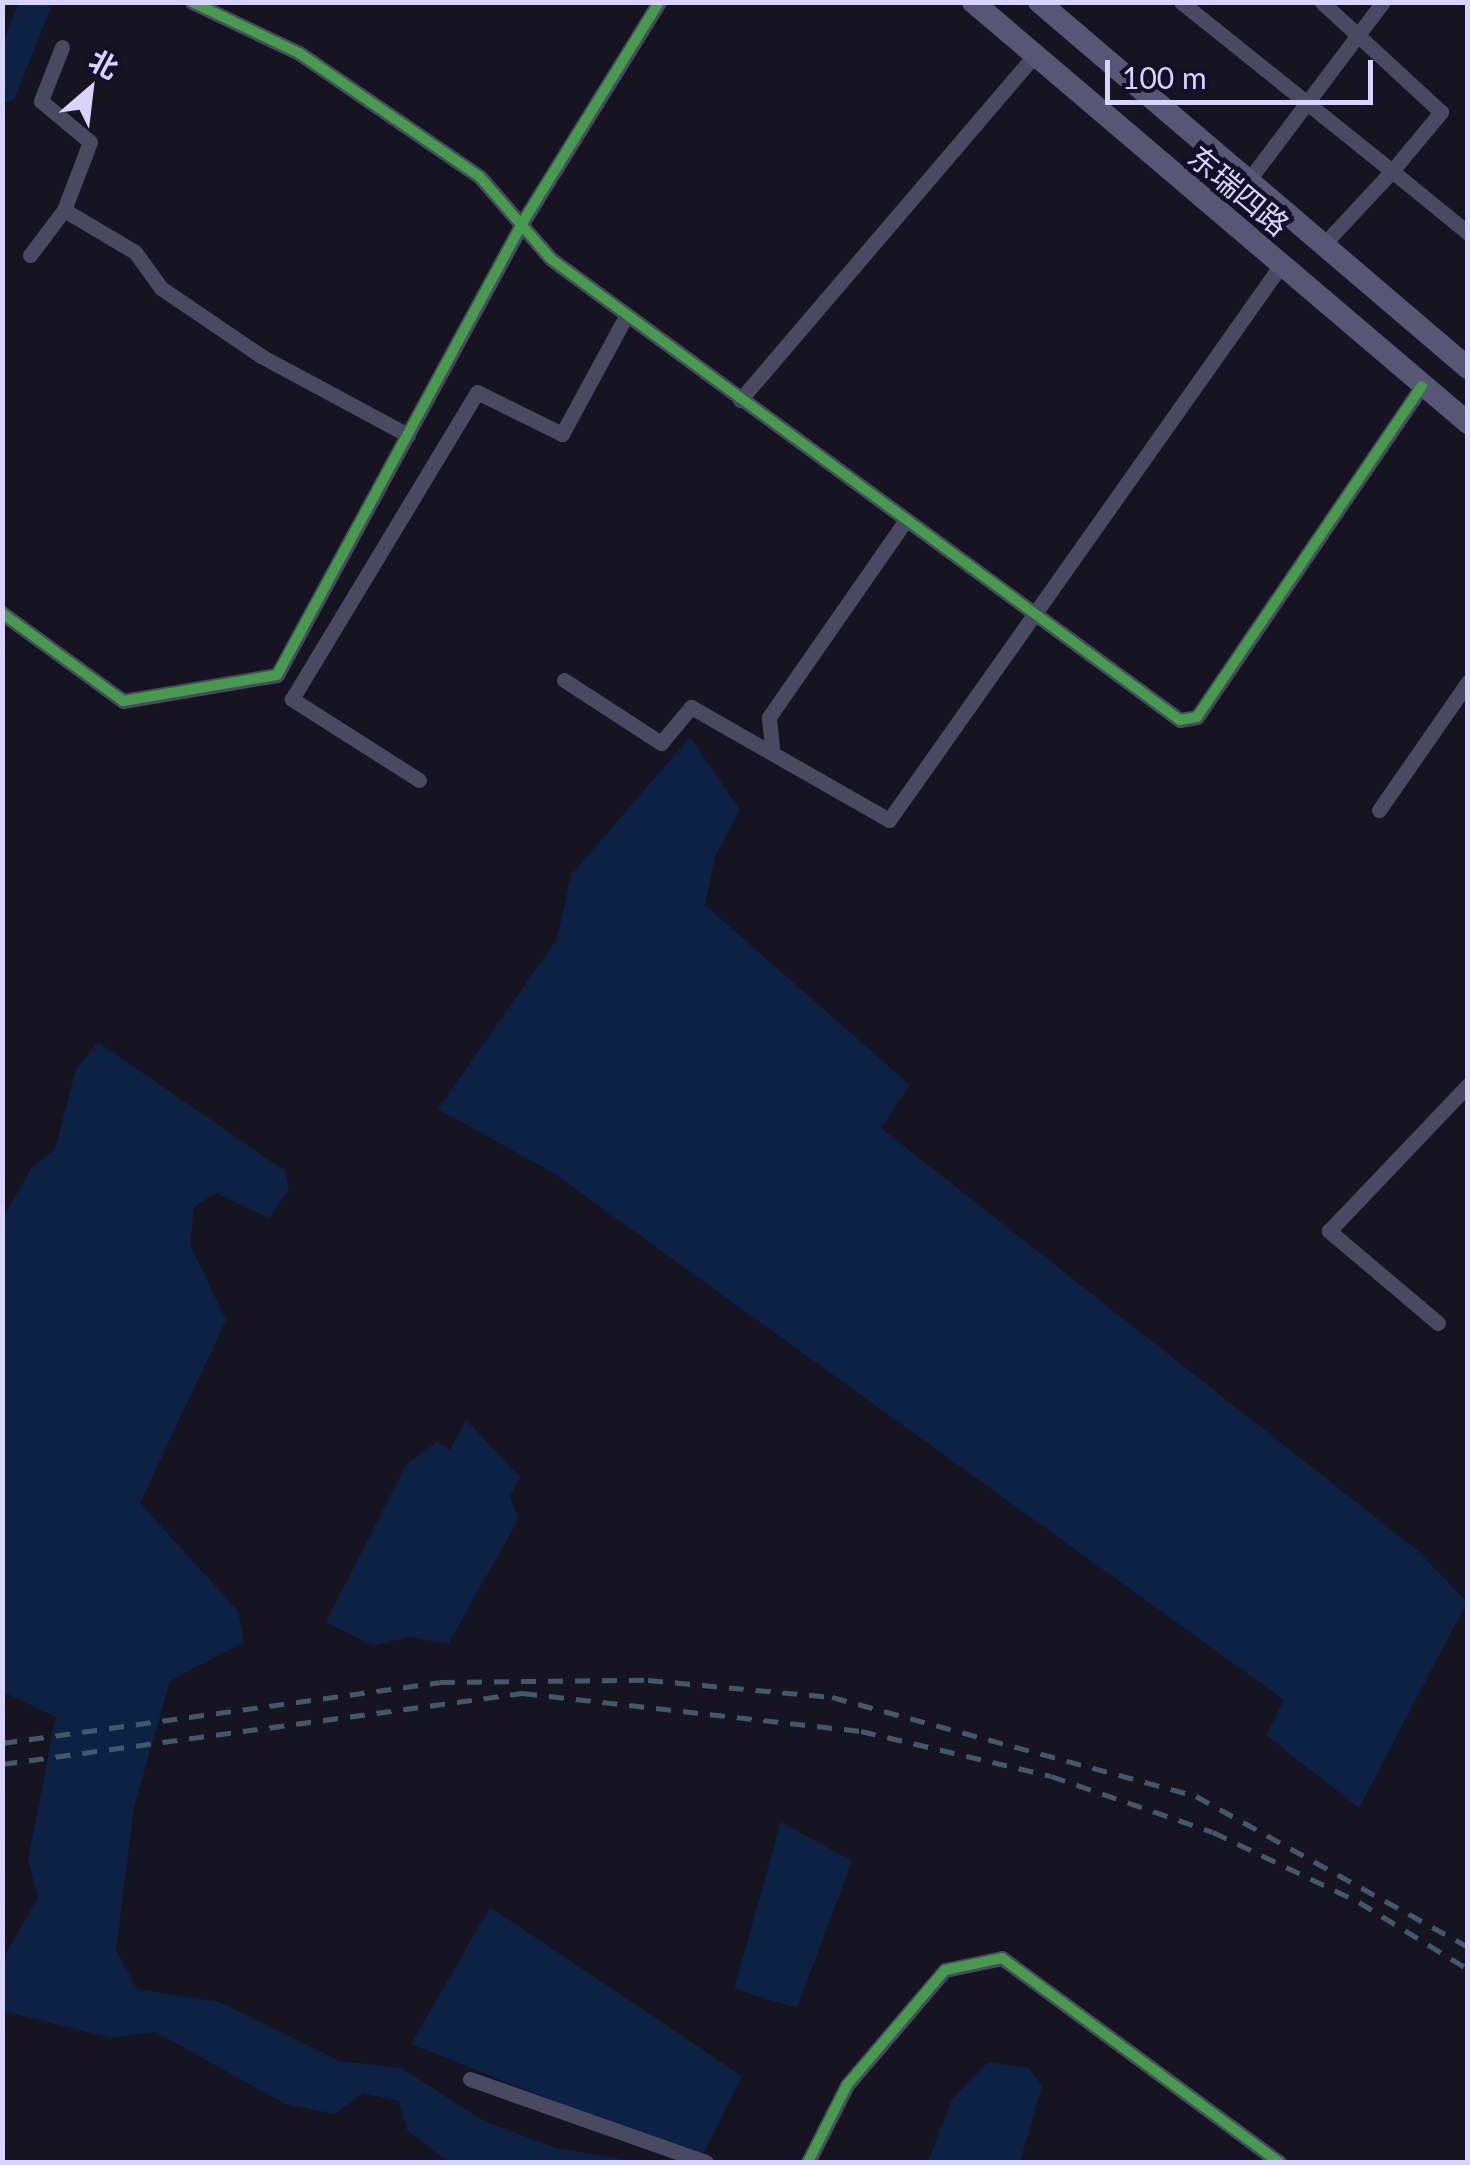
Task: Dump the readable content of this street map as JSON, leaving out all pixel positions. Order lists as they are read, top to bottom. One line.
{"streets":{"main road":["东瑞四路"]},"scale_bar":"100 m","north":"top right"}
